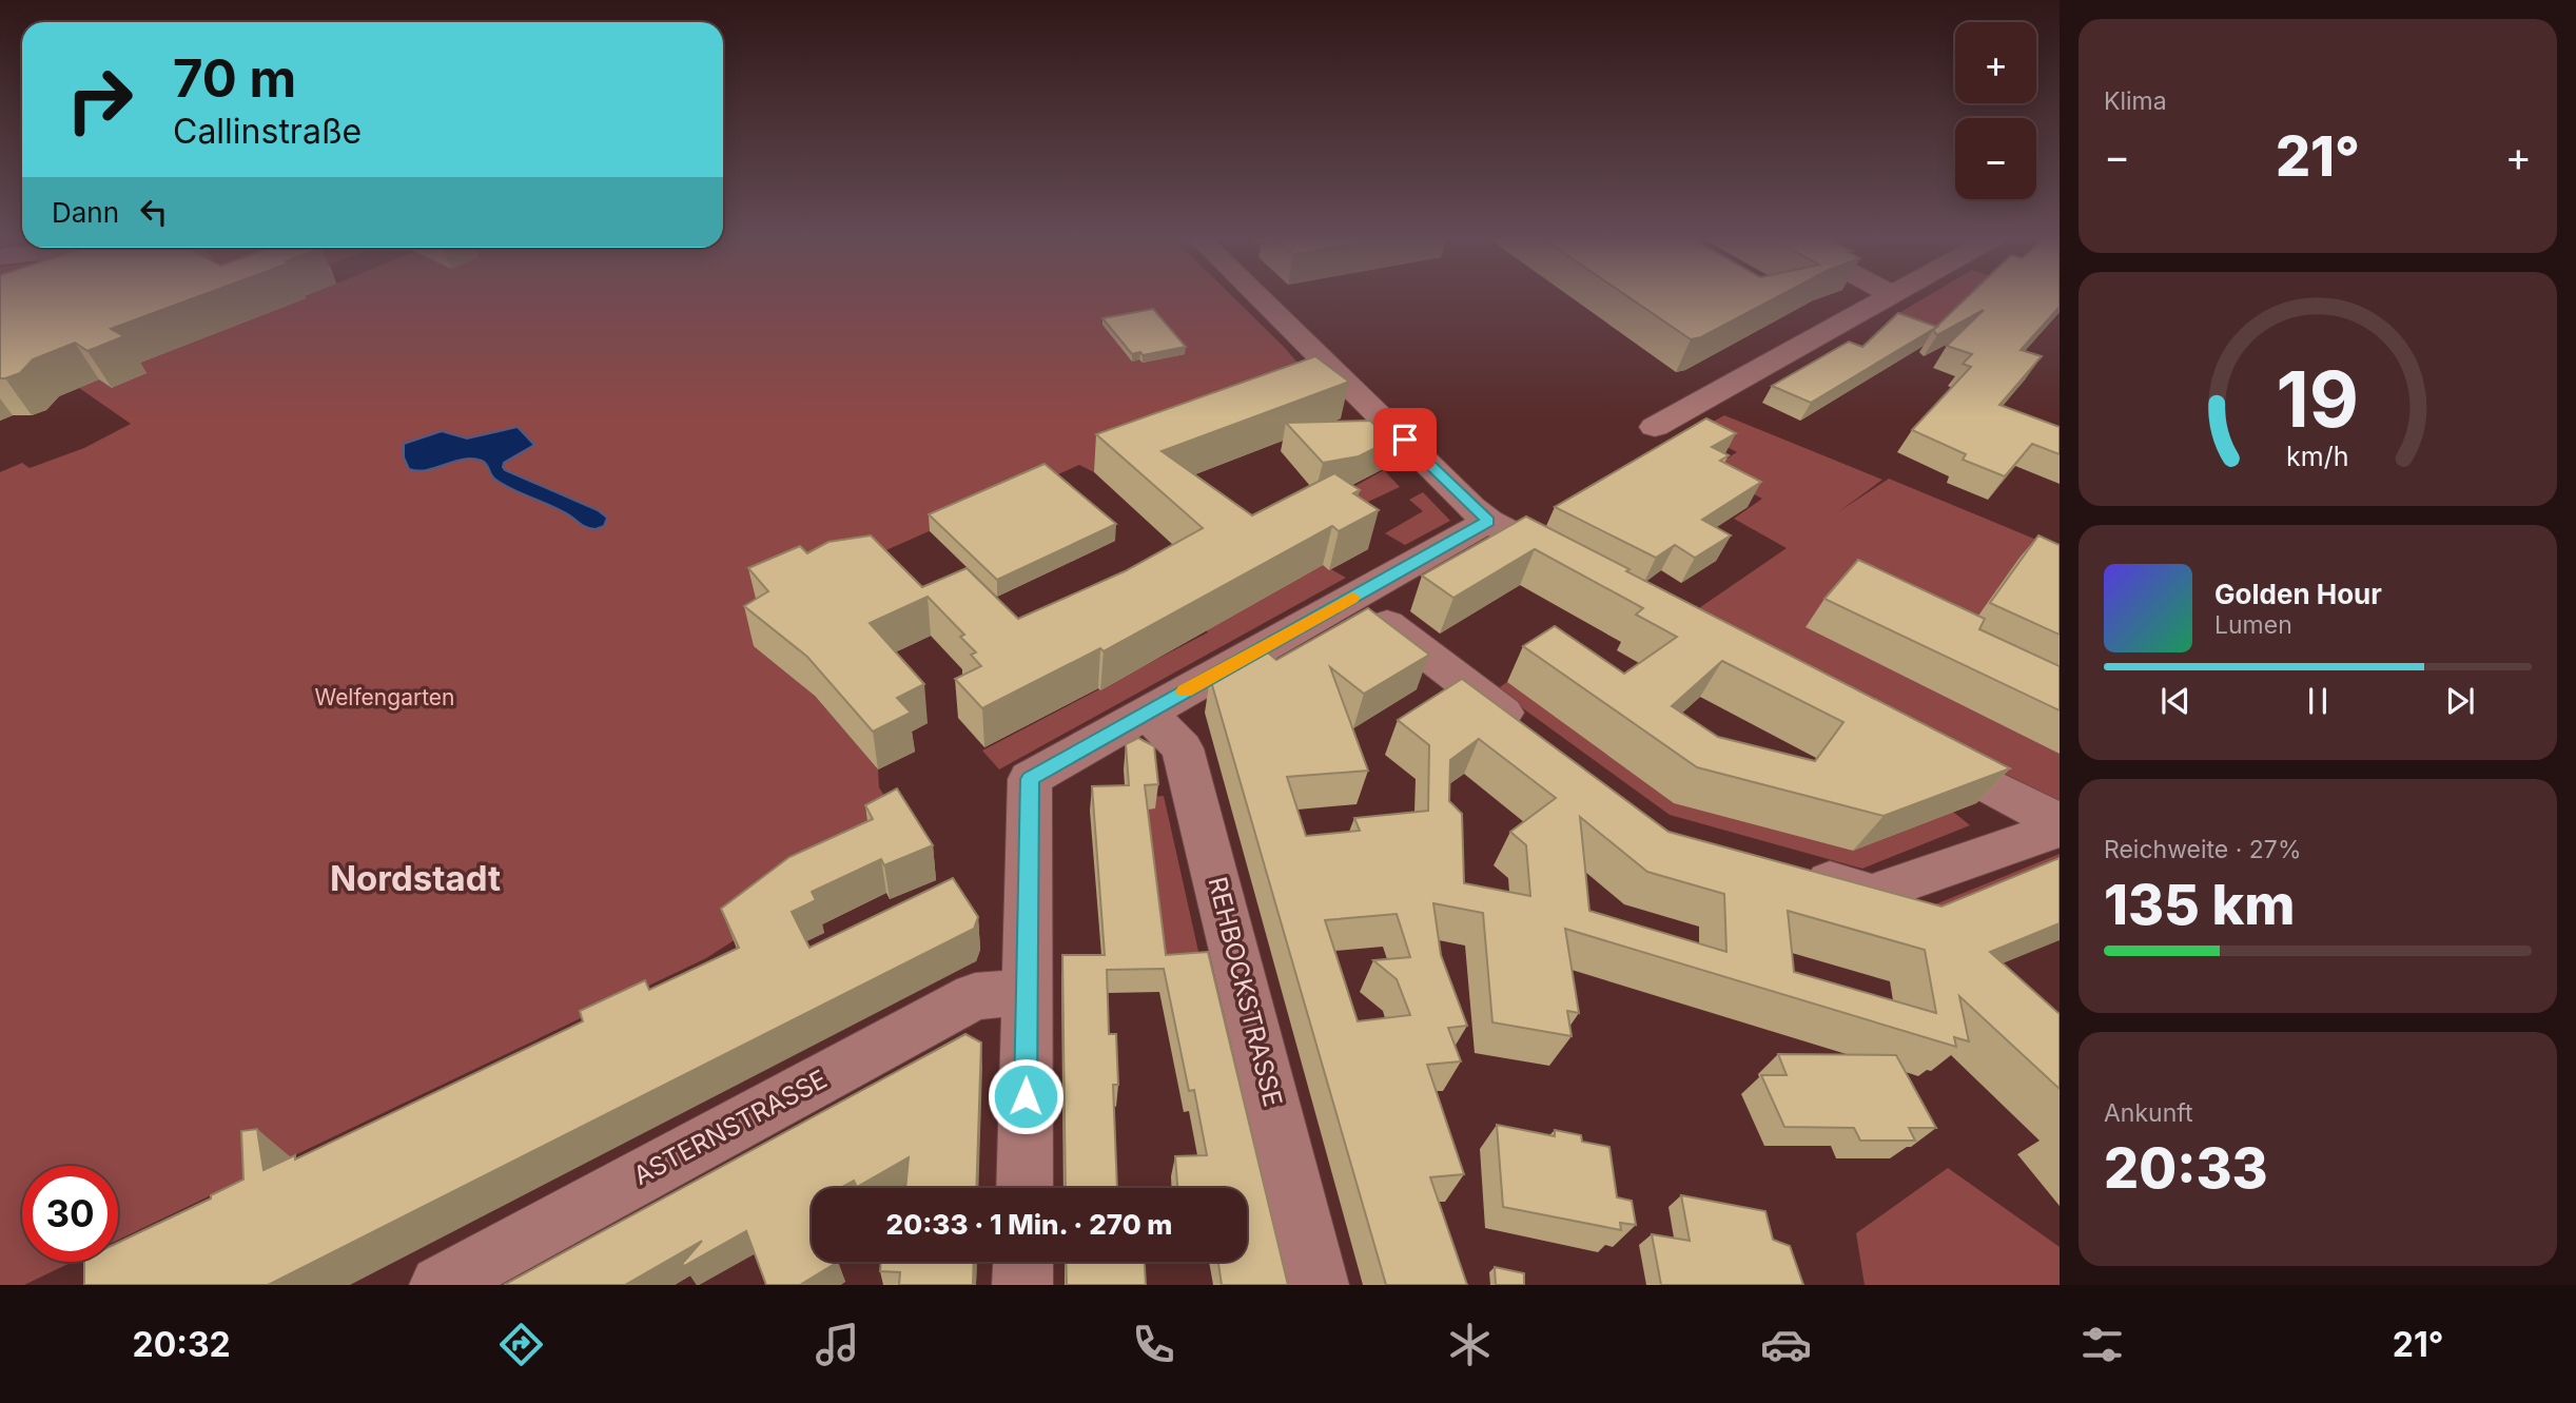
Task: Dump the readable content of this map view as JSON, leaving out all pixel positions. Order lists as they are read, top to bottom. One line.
{"streets":{"street":["REHBOCKSTRASSE","ASTERNSTRASSE"]},"districts":["Nordstadt"],"parks":["Welfengarten"],"page":{"tile":["Klima",["Reichweite · 27%","135 km"],["Ankunft","20:33"]],"map_buttons":["+","−"],"turn":["70 m","Callinstraße"],"heat":["−","21°","+"],"then":"Dann","song":["Golden Hour","Lumen"],"limit":"30","trip":"20:33 · 1 Min. · 270 m","tabs":["20:32","21°"],"gauge":["19","km/h"]}}
